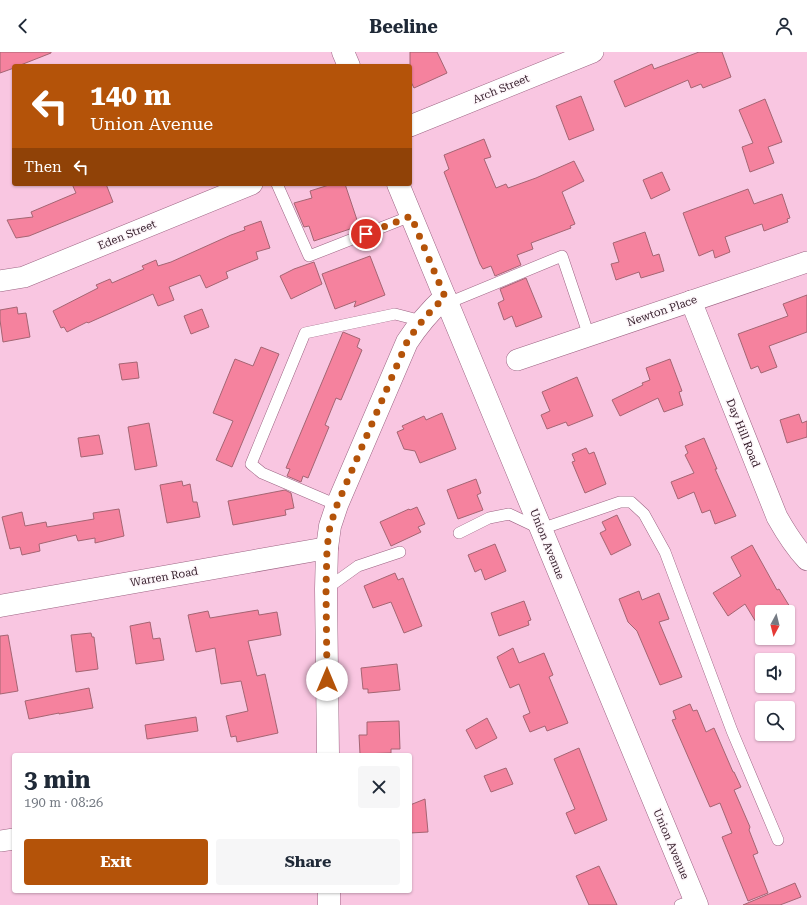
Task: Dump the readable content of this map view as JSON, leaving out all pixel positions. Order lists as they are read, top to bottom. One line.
{"streets":{"street":["Arch Street","Eden Street","Newton Place","Day Hill Road","Union Avenue","Warren Road"]},"crossings":[["Newton Place","Day Hill Road"]],"north":"bottom","page":{"header":"Beeline","turn":["140 m","Union Avenue"],"then":"Then","heading":["3 min","190 m · 08:26"],"buttons":["Exit","Share"]}}
